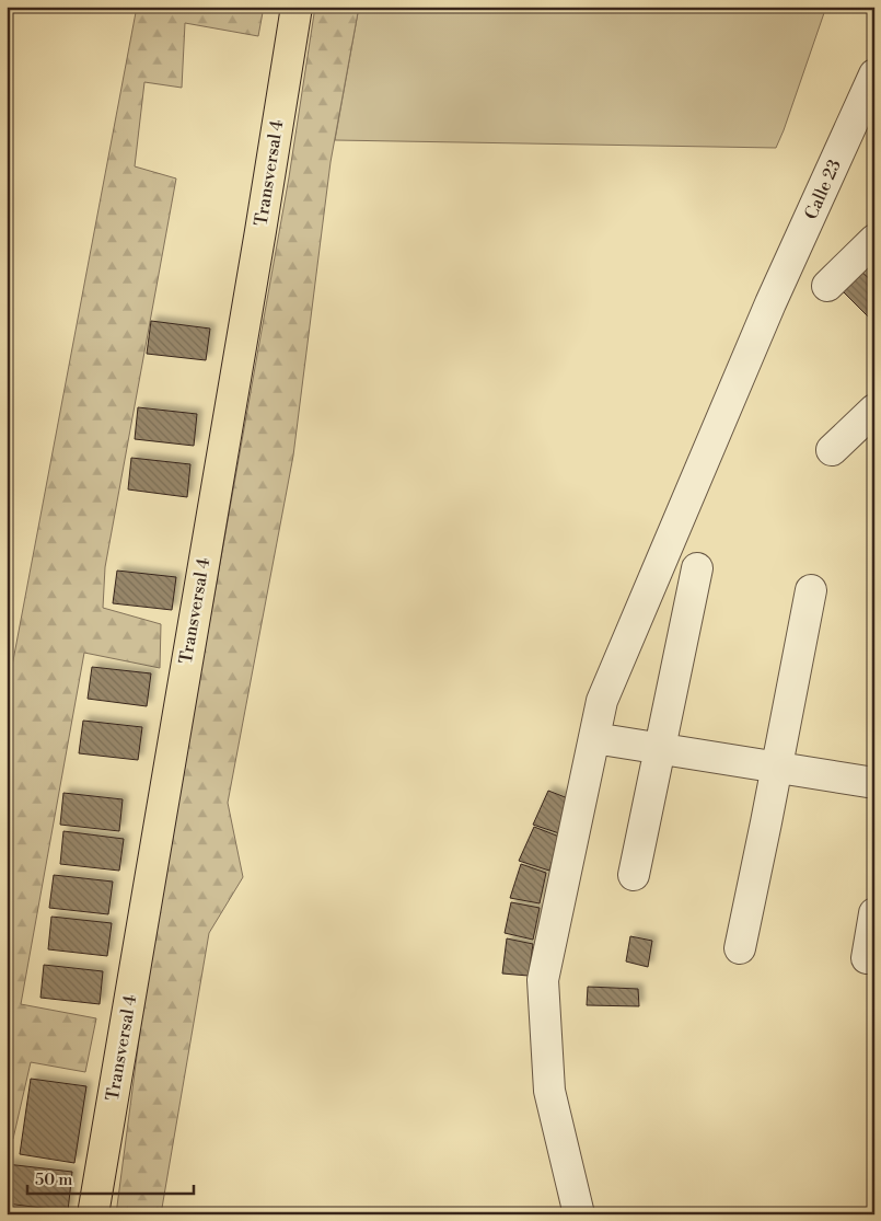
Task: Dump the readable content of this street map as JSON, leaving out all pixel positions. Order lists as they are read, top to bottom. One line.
{"streets":{"main road":["Transversal 4"],"street":["Calle 23"]},"scale_bar":"50 m"}
